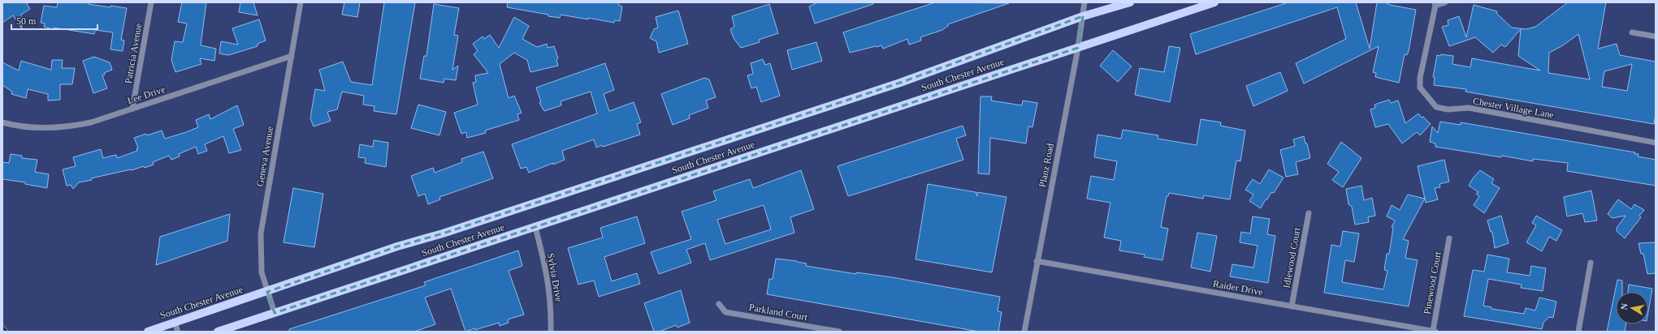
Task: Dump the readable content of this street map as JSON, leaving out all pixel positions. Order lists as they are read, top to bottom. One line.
{"streets":{"main road":["South Chester Avenue"],"street":["Patricia Avenue","Lee Drive","Chester Village Lane","Geneva Avenue","Planz Road","Idlewood Court","Sylvia Drive","Pinewood Court","Raider Drive","Parkland Court"]},"crossings":[["Patricia Avenue","Lee Drive"],["South Chester Avenue","Geneva Avenue"],["South Chester Avenue","Planz Road"],["South Chester Avenue","Sylvia Drive"],["Lee Drive","Geneva Avenue"],["Planz Road","Raider Drive"],["Idlewood Court","Raider Drive"],["Pinewood Court","Raider Drive"]],"scale_bar":"50 m","north":"left"}
